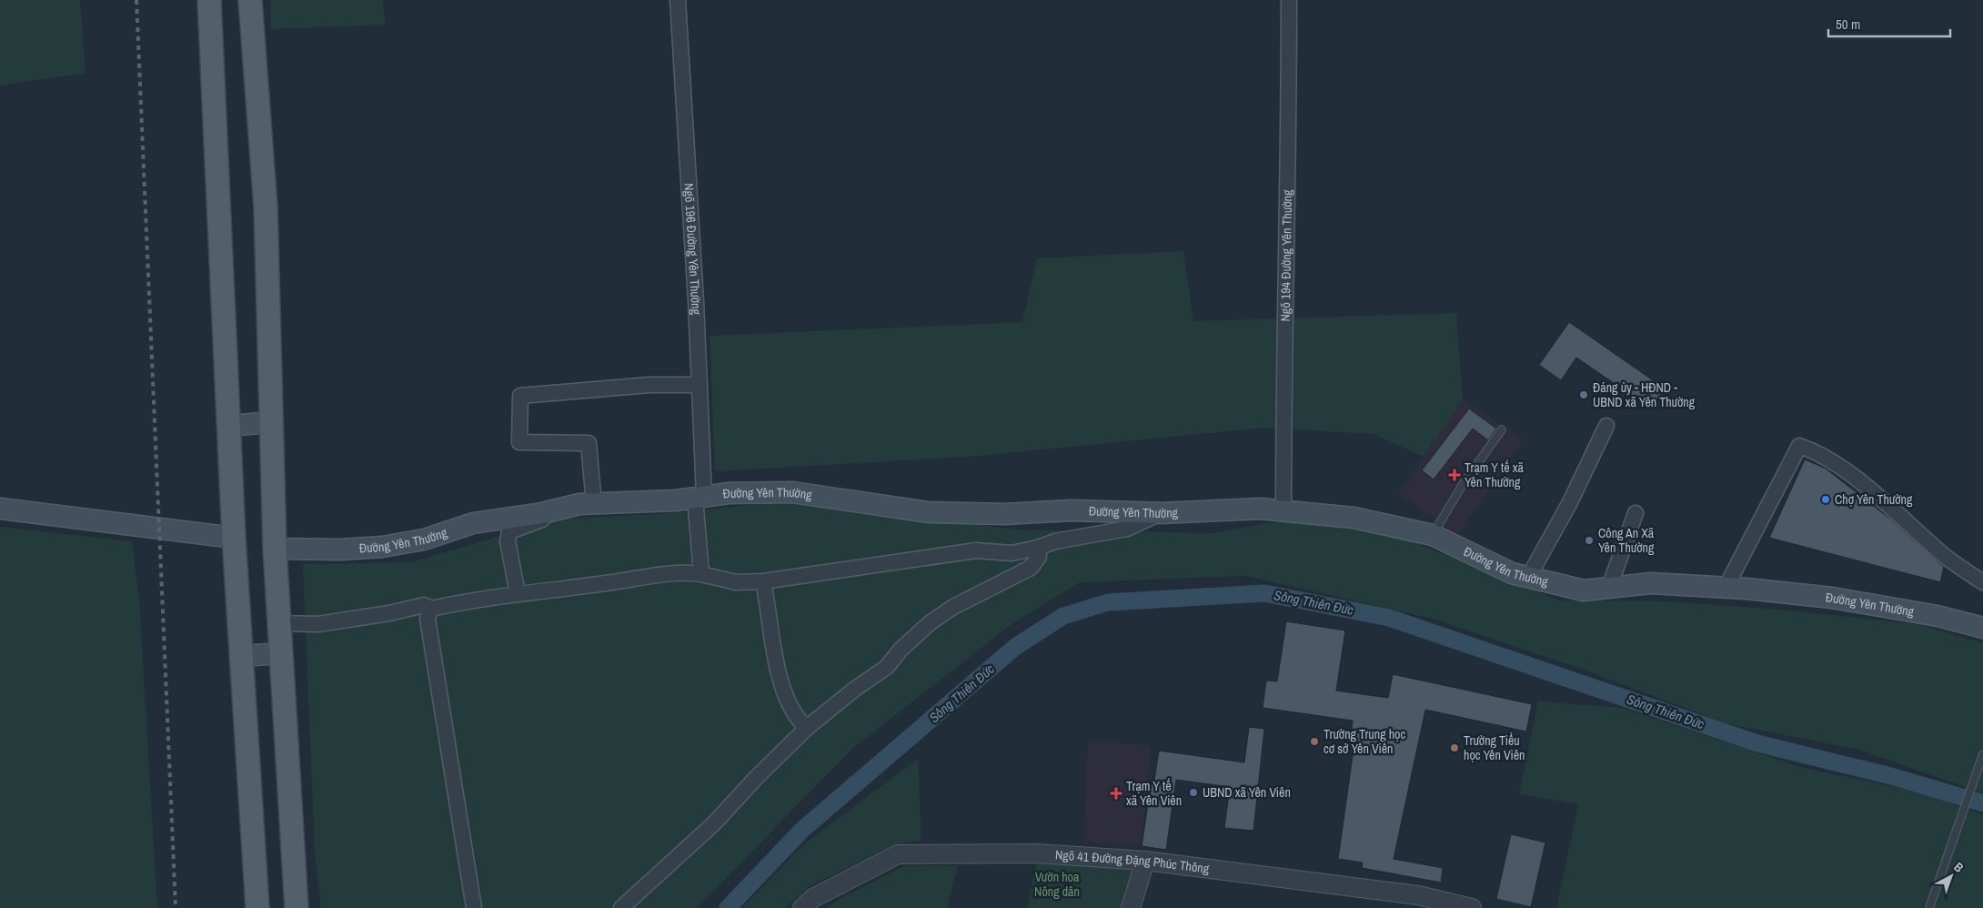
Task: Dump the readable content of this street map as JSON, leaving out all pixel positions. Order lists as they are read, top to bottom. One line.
{"streets":{"main road":["Đường Yên Thường"],"street":["Ngõ 196 Đường Yên Thường","Ngõ 194 Đường Yên Thường","Ngõ 41 Đường Đặng Phúc Thông"]},"crossings":[["Ngõ 196 Đường Yên Thường","Đường Yên Thường"],["Ngõ 194 Đường Yên Thường","Đường Yên Thường"]],"water":["Sông Thiên Đức"],"parks":["Vườn hoa Nông dân"],"places":{"other":["Đảng ủy - HĐND - UBND xã Yên Thường","Chợ Yên Thường","Công An Xã Yên Thường","Trường Trung học cơ sở Yên Viên","Trường Tiểu học Yên Viên","UBND xã Yên Viên"],"health":["Trạm Y tế xã Yên Thường","Trạm Y tế xã Yên Viên"]},"scale_bar":"50 m","north":"top right"}
